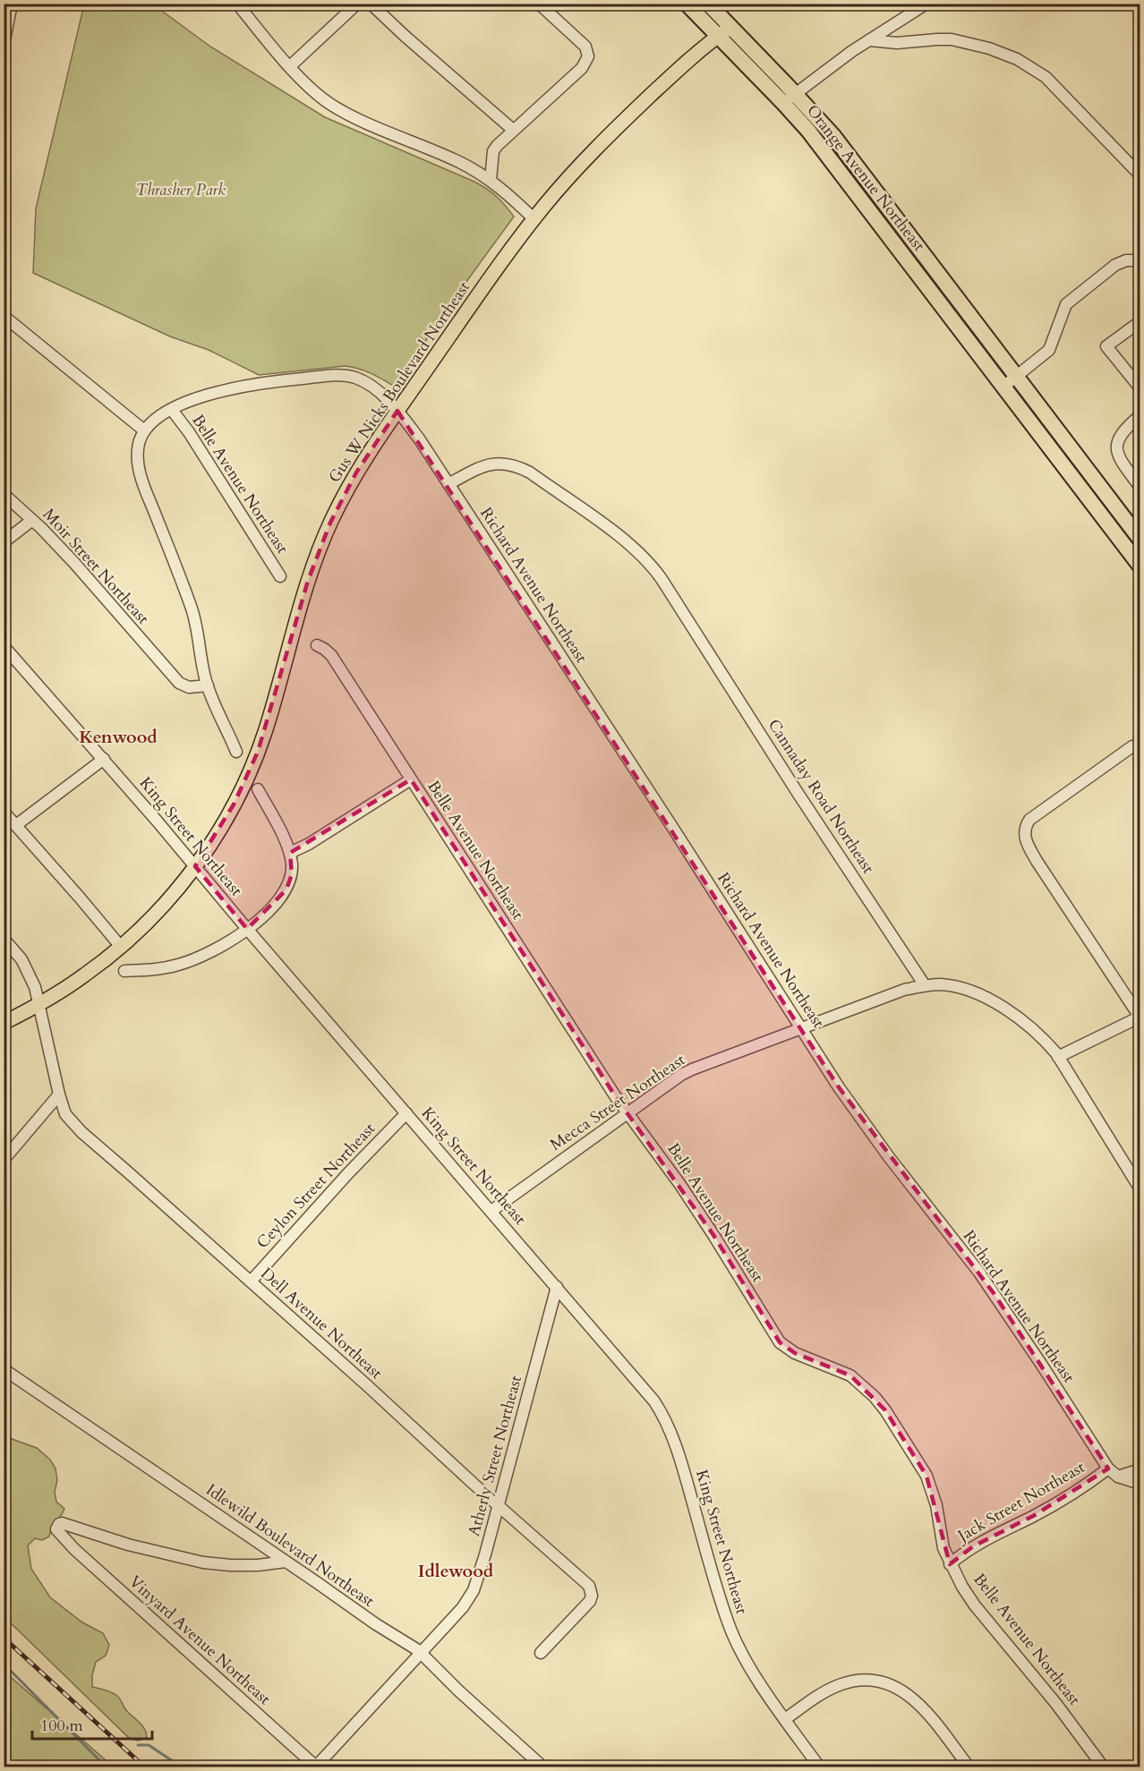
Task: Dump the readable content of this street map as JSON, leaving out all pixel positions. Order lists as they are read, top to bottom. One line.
{"streets":{"highway":["Orange Avenue Northeast"],"main road":["Gus W Nicks Boulevard Northeast"],"street":["Belle Avenue Northeast","Moir Street Northeast","Richard Avenue Northeast","Cannaday Road Northeast","King Street Northeast","Mecca Street Northeast","Ceylon Street Northeast","Dell Avenue Northeast","Atherly Street Northeast","Jack Street Northeast","Idlewild Boulevard Northeast","Vinyard Avenue Northeast"]},"crossings":[["Orange Avenue Northeast","Gus W Nicks Boulevard Northeast"],["Gus W Nicks Boulevard Northeast","Richard Avenue Northeast"],["Gus W Nicks Boulevard Northeast","King Street Northeast"],["Belle Avenue Northeast","Richard Avenue Northeast"],["Belle Avenue Northeast","Mecca Street Northeast"],["Belle Avenue Northeast","Jack Street Northeast"],["Richard Avenue Northeast","Cannaday Road Northeast"],["Richard Avenue Northeast","Mecca Street Northeast"],["Richard Avenue Northeast","Jack Street Northeast"],["Cannaday Road Northeast","Mecca Street Northeast"],["King Street Northeast","Mecca Street Northeast"],["King Street Northeast","Ceylon Street Northeast"],["King Street Northeast","Atherly Street Northeast"],["Ceylon Street Northeast","Dell Avenue Northeast"],["Dell Avenue Northeast","Atherly Street Northeast"],["Atherly Street Northeast","Idlewild Boulevard Northeast"],["Atherly Street Northeast","Vinyard Avenue Northeast"],["Idlewild Boulevard Northeast","Vinyard Avenue Northeast"]],"districts":["Kenwood","Idlewood"],"parks":["Thrasher Park"],"scale_bar":"100 m"}
